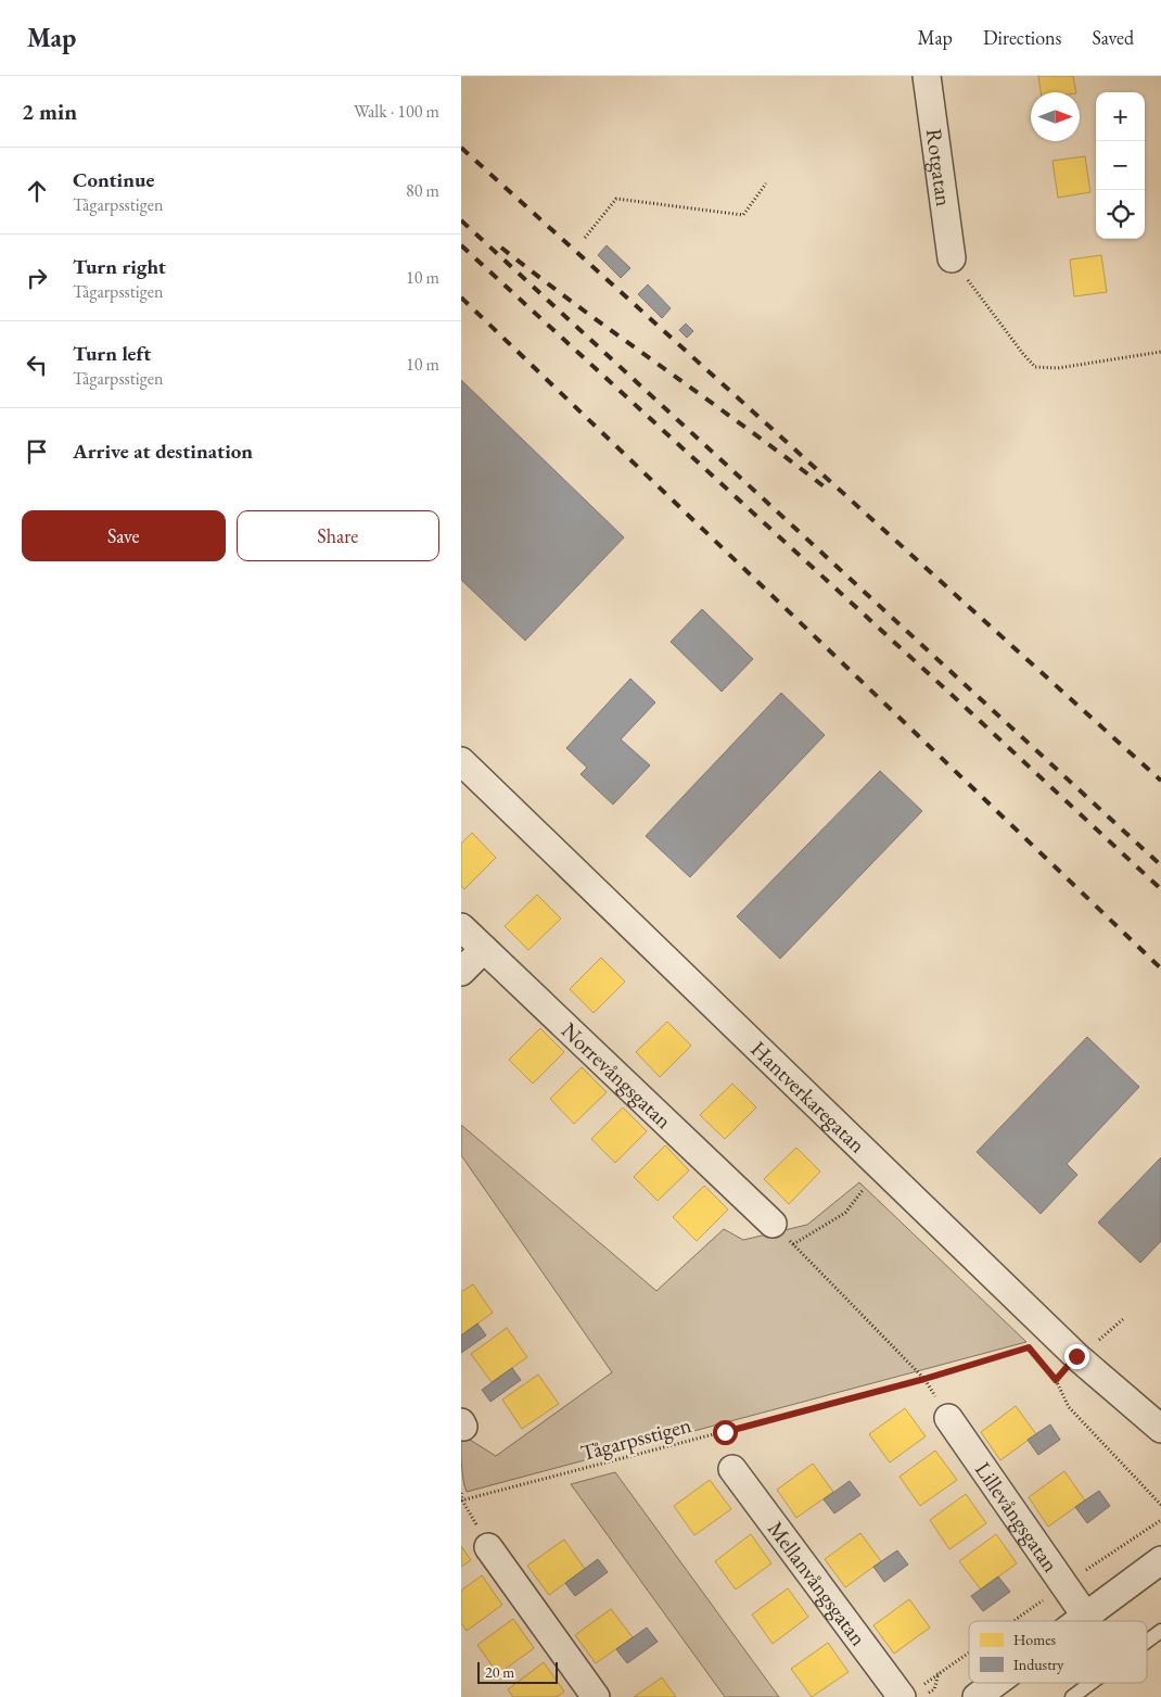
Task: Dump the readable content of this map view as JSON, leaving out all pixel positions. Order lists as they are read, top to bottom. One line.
{"streets":{"street":["Rotgatan","Norrevångsgatan","Hantverkaregatan","Lillevångsgatan","Mellanvångsgatan"],"path":["Tågarpsstigen"]},"legend":["Homes","Industry"],"scale_bar":"20 m","north":"right","page":{"header":"Map","nav":["Map","Directions","Saved"],"heading":["2 min","Walk · 100 m"],"map_buttons":["+","−"],"list":[["Continue","Tågarpsstigen","80 m"],["Turn right","Tågarpsstigen","10 m"],["Turn left","Tågarpsstigen","10 m"],"Arrive at destination"],"buttons":["Save","Share"],"scale":"20 m"}}
